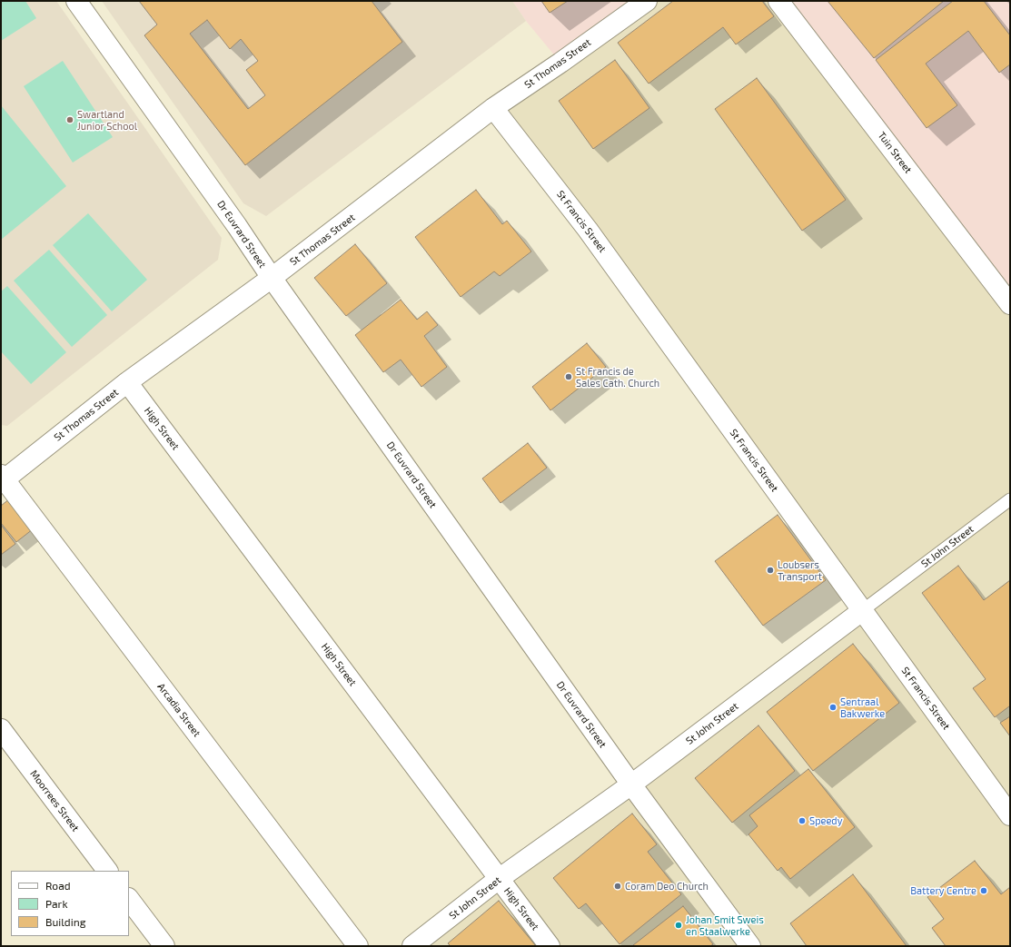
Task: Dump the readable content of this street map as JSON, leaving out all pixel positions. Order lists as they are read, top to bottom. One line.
{"streets":{"street":["St Thomas Street","Tuin Street","St Francis Street","Dr Euvrard Street","High Street","St John Street","Arcadia Street","Moorrees Street"]},"crossings":[["St Thomas Street","St Francis Street"],["St Thomas Street","Dr Euvrard Street"],["St Thomas Street","High Street"],["St Thomas Street","Arcadia Street"],["St Francis Street","St John Street"],["Dr Euvrard Street","St John Street"],["High Street","St John Street"]],"places":["Swartland Junior School","St Francis de Sales Cath. Church","Loubsers Transport","Sentraal Bakwerke","Speedy","Coram Deo Church","Battery Centre","Johan Smit Sweis en Staalwerke"],"legend":["Road","Park","Building"]}
